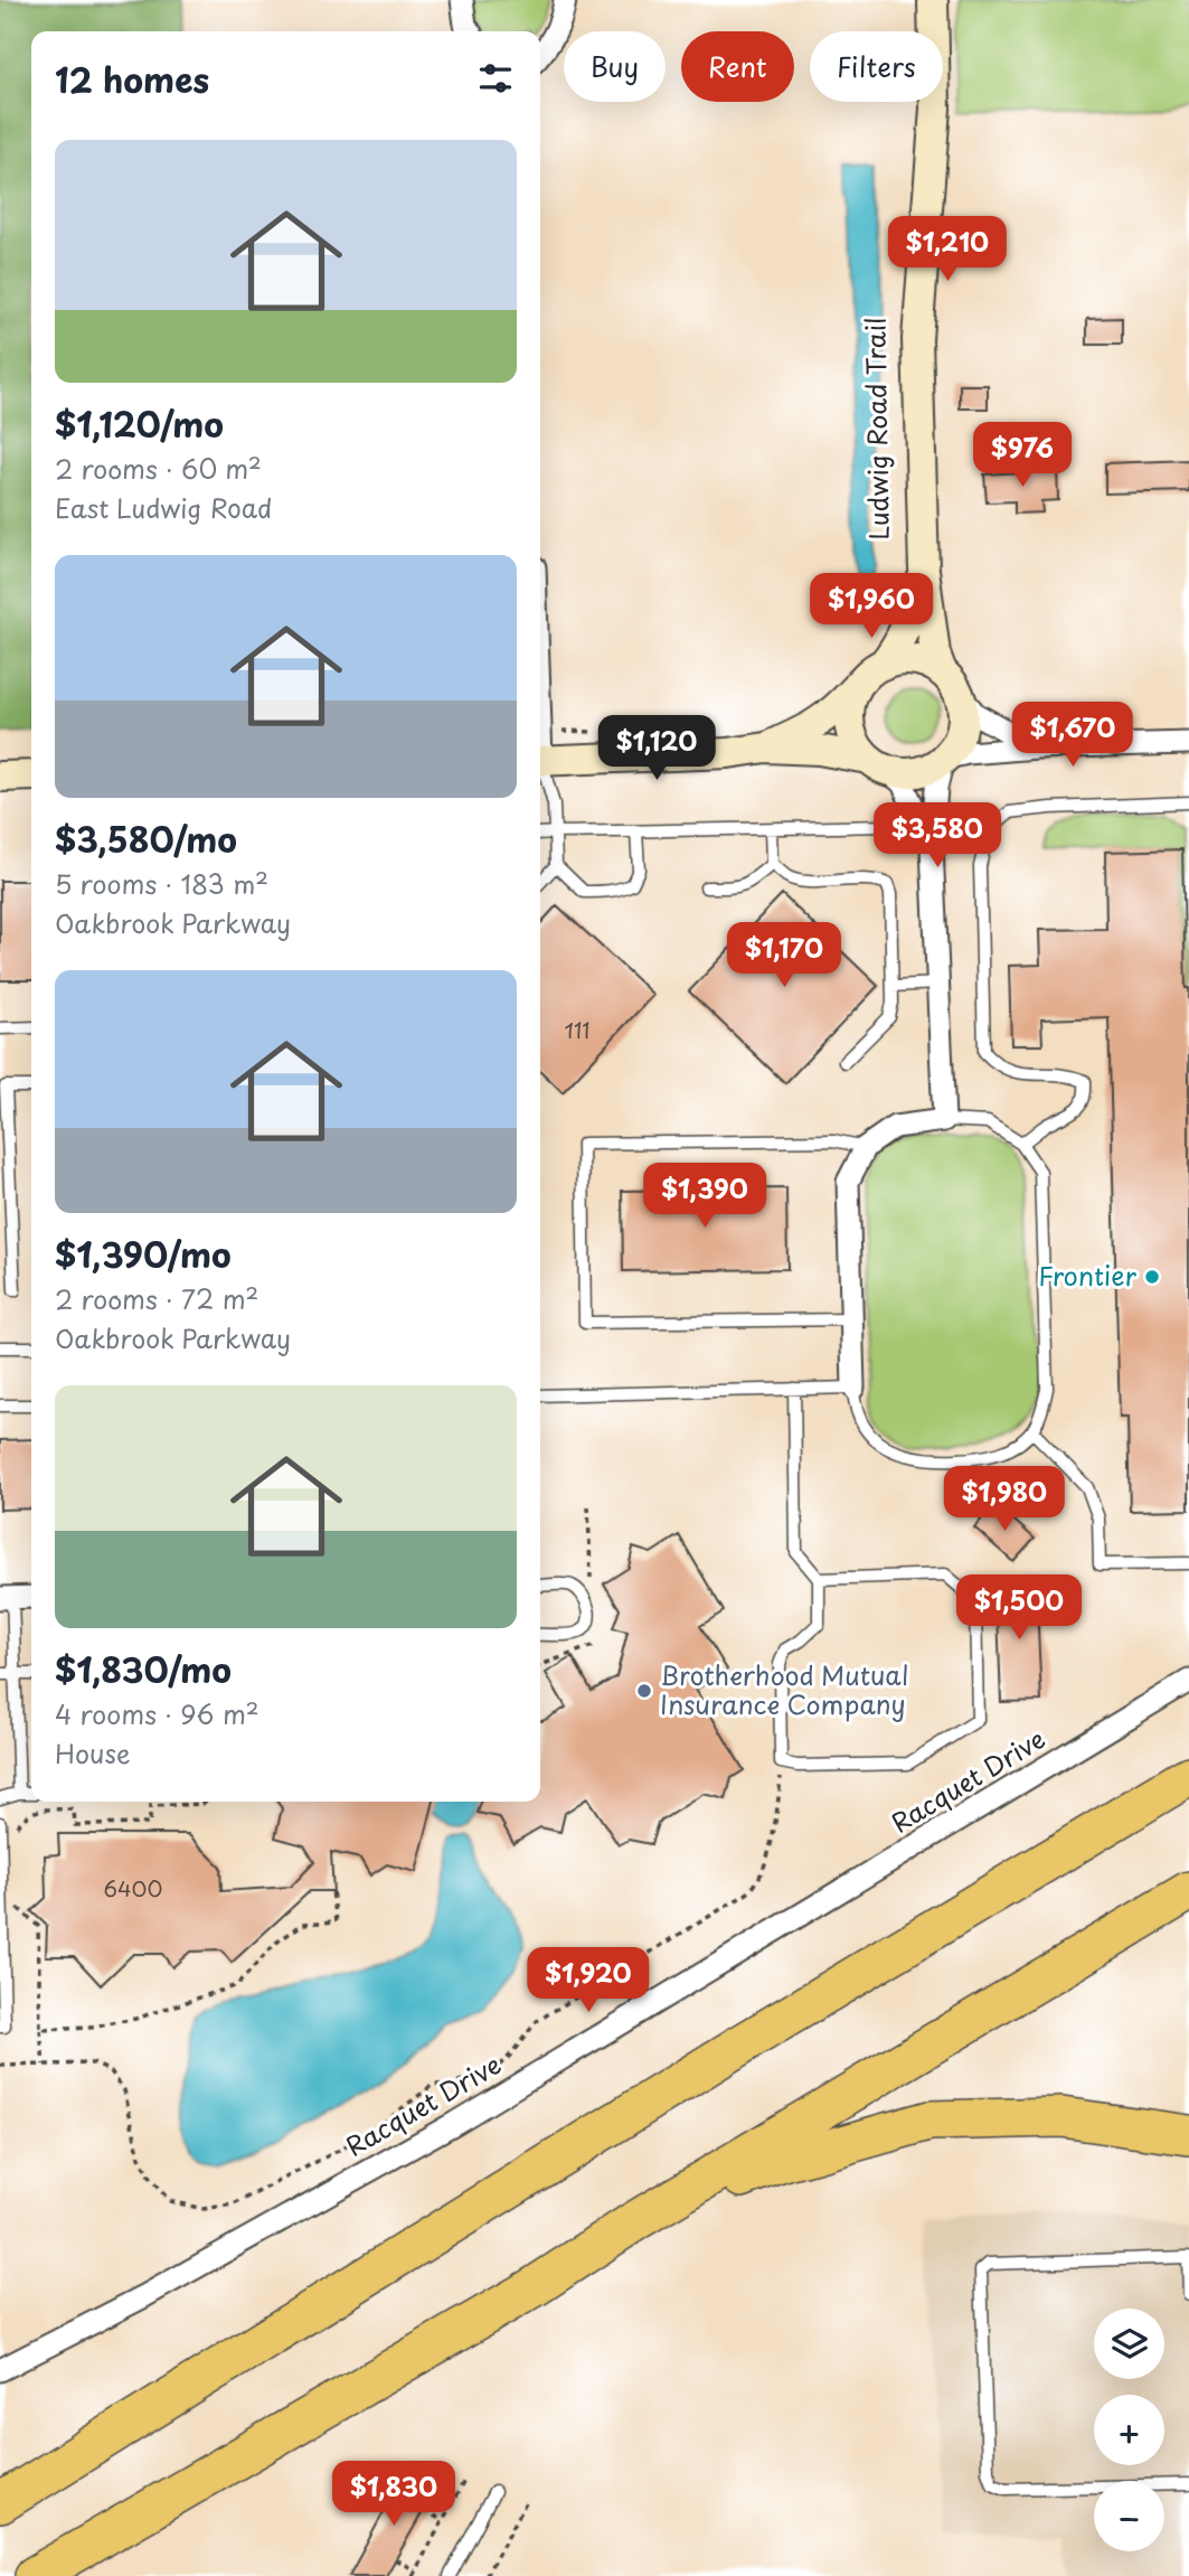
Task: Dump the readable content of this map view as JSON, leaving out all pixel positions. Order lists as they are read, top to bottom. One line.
{"streets":{"street":["Racquet Drive"]},"places":["Frontier","Brotherhood Mutual Insurance Company"],"house_numbers":["111","6400"],"page":{"chip":["Buy","Rent","Filters"],"heading":"12 homes","list":[{"name":"$1,120/mo","note":"2 rooms · 60 m² · East Ludwig Road"},{"name":"$3,580/mo","note":"5 rooms · 183 m² · Oakbrook Parkway"},{"name":"$1,390/mo","note":"2 rooms · 72 m² · Oakbrook Parkway"},{"name":"$1,830/mo","note":"4 rooms · 96 m² · House"}],"price":["$1,210","$976","$1,960","$1,670","$1,120","$3,580","$1,170","$1,390","$1,980","$1,500","$1,920","$1,830"],"map_buttons":["+","−"]}}
